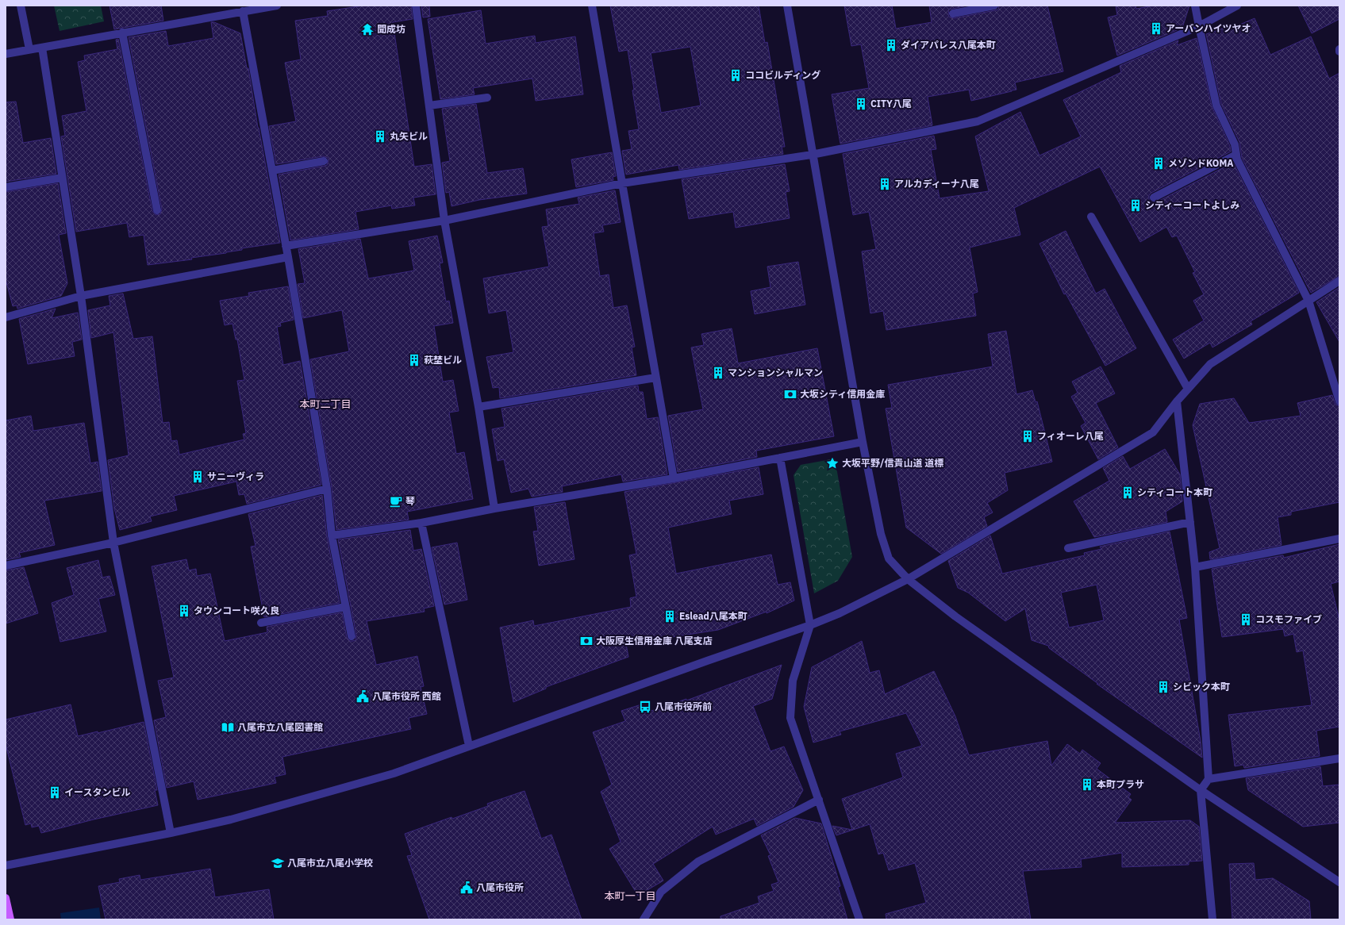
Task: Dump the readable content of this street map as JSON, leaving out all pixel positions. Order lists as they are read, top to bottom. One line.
{"districts":["本町二丁目","本町一丁目"],"places":{"building":["アーバンハイツヤオ","ダイアパレス八尾本町","ココビルディング","CITY八尾","丸矢ビル","メゾンドKOMA","アルカディーナ八尾","シティーコートよしみ","萩埜ビル","マンションシャルマン","フィオーレ八尾","サニーヴィラ","シティコート本町","タウンコート咲久良","Eslead八尾本町","コスモファイブ","シビック本町","本町プラサ","イースタンビル"],"temple":["聞成坊"],"bank":["大坂シティ信用金庫","大阪厚生信用金庫 八尾支店"],"place":["大坂平野/信貴山道 道標"],"cafe":["琴"],"public building":["八尾市役所 西館","八尾市役所"],"bus stop":["八尾市役所前"],"library":["八尾市立八尾図書館"],"school or university":["八尾市立八尾小学校"]}}
